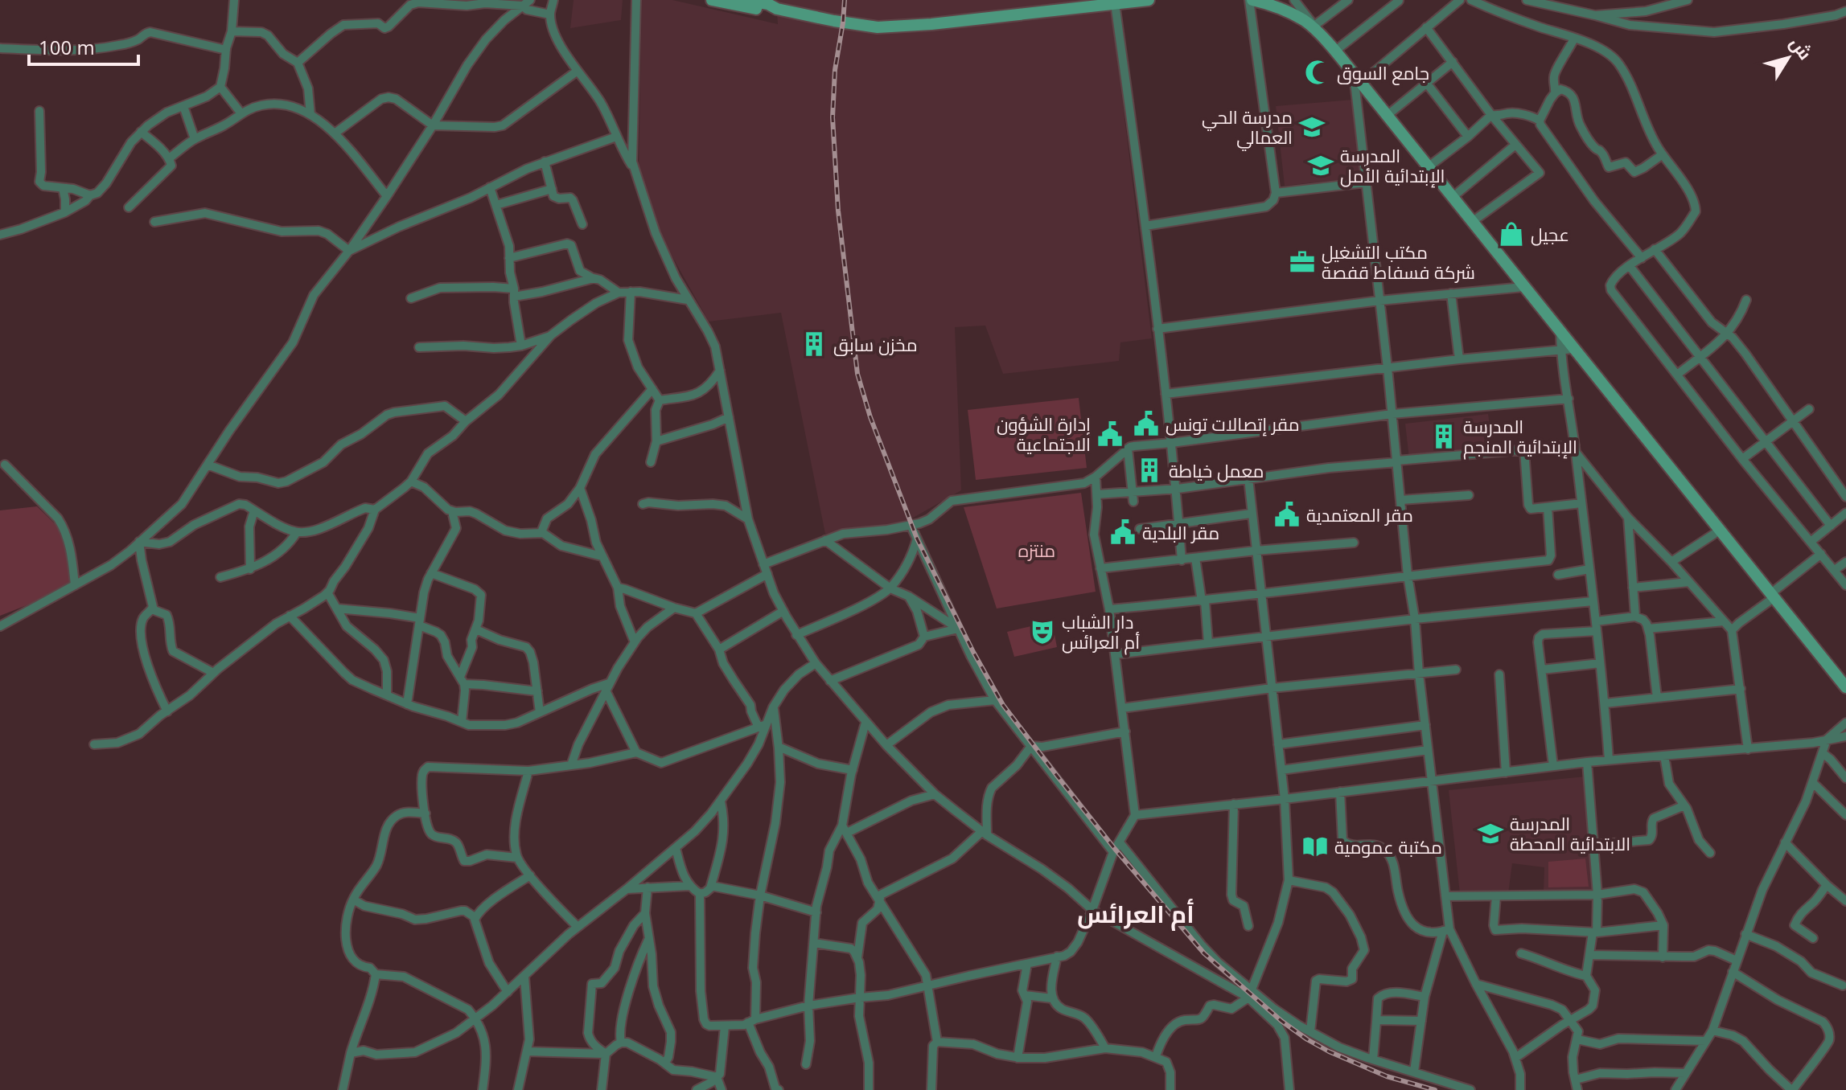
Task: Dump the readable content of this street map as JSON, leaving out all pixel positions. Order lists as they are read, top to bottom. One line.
{"districts":["أم العرائس"],"parks":["منتزه"],"places":{"mosque":["جامع السوق"],"school or university":["مدرسة الحي العمالي","المدرسة الإبتدائية الأمل","المدرسة الابتدائية المحطة"],"shop":["عجيل"],"office":["مكتب التشغيل شركة فسفاط قفصة"],"building":["مخزن سابق","المدرسة الإبتدائية المنجم","معمل خياطة"],"public building":["مقر إتصالات تونس","إدارة الشؤون الاجتماعية","مقر المعتمدية","مقر البلدية"],"theatre":["دار الشباب أم العرائس"],"library":["مكتبة عمومية"]},"scale_bar":"100 m","north":"top right"}
